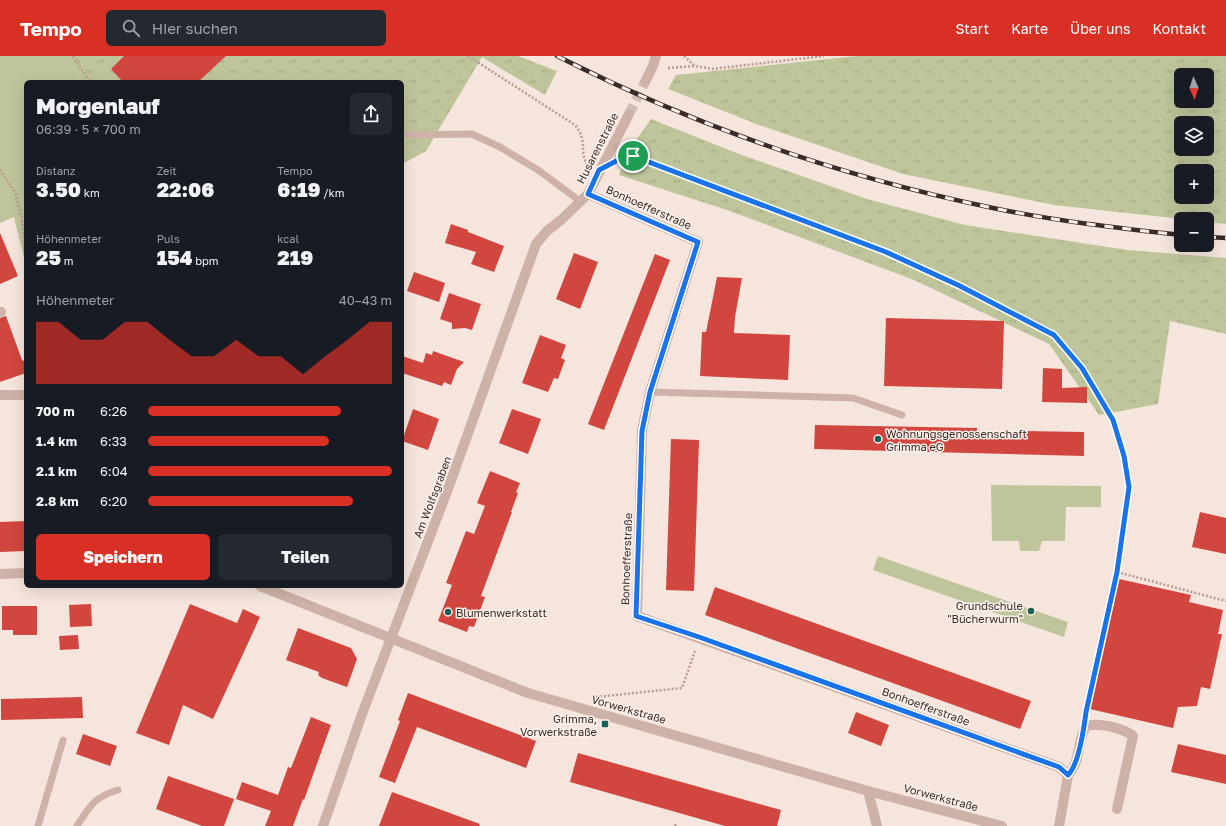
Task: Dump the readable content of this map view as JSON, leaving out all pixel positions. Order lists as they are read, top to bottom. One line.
{"streets":{"street":["Husarenstraße","Bonhoefferstraße","Am Wolfsgraben","Vorwerkstraße"]},"crossings":[["Husarenstraße","Bonhoefferstraße"],["Husarenstraße","Am Wolfsgraben"],["Bonhoefferstraße","Am Wolfsgraben"],["Am Wolfsgraben","Vorwerkstraße"]],"places":{"other":["Wohnungsgenossenschaft Grimma eG","Grundschule \"Bücherwurm\"","Blumenwerkstatt"],"transit":["Grimma, Vorwerkstraße"]},"north":"bottom","page":{"header":"Tempo","search":"Hier suchen","nav":["Start","Karte","Über uns","Kontakt"],"map_buttons":["+","−"],"heading":["Morgenlauf","06:39 · 5 × 700 m"],"stats":[["Distanz","3.50 km"],["Zeit","22:06"],["Tempo","6:19 /km"],["Höhenmeter","25 m"],["Puls","154 bpm"],["kcal","219"]],"chart":["Höhenmeter","40–43 m"],"list":[{"name":"700 m","note":"6:26"},{"name":"1.4 km","note":"6:33"},{"name":"2.1 km","note":"6:04"},{"name":"2.8 km","note":"6:20"}],"buttons":["Speichern","Teilen"]}}
